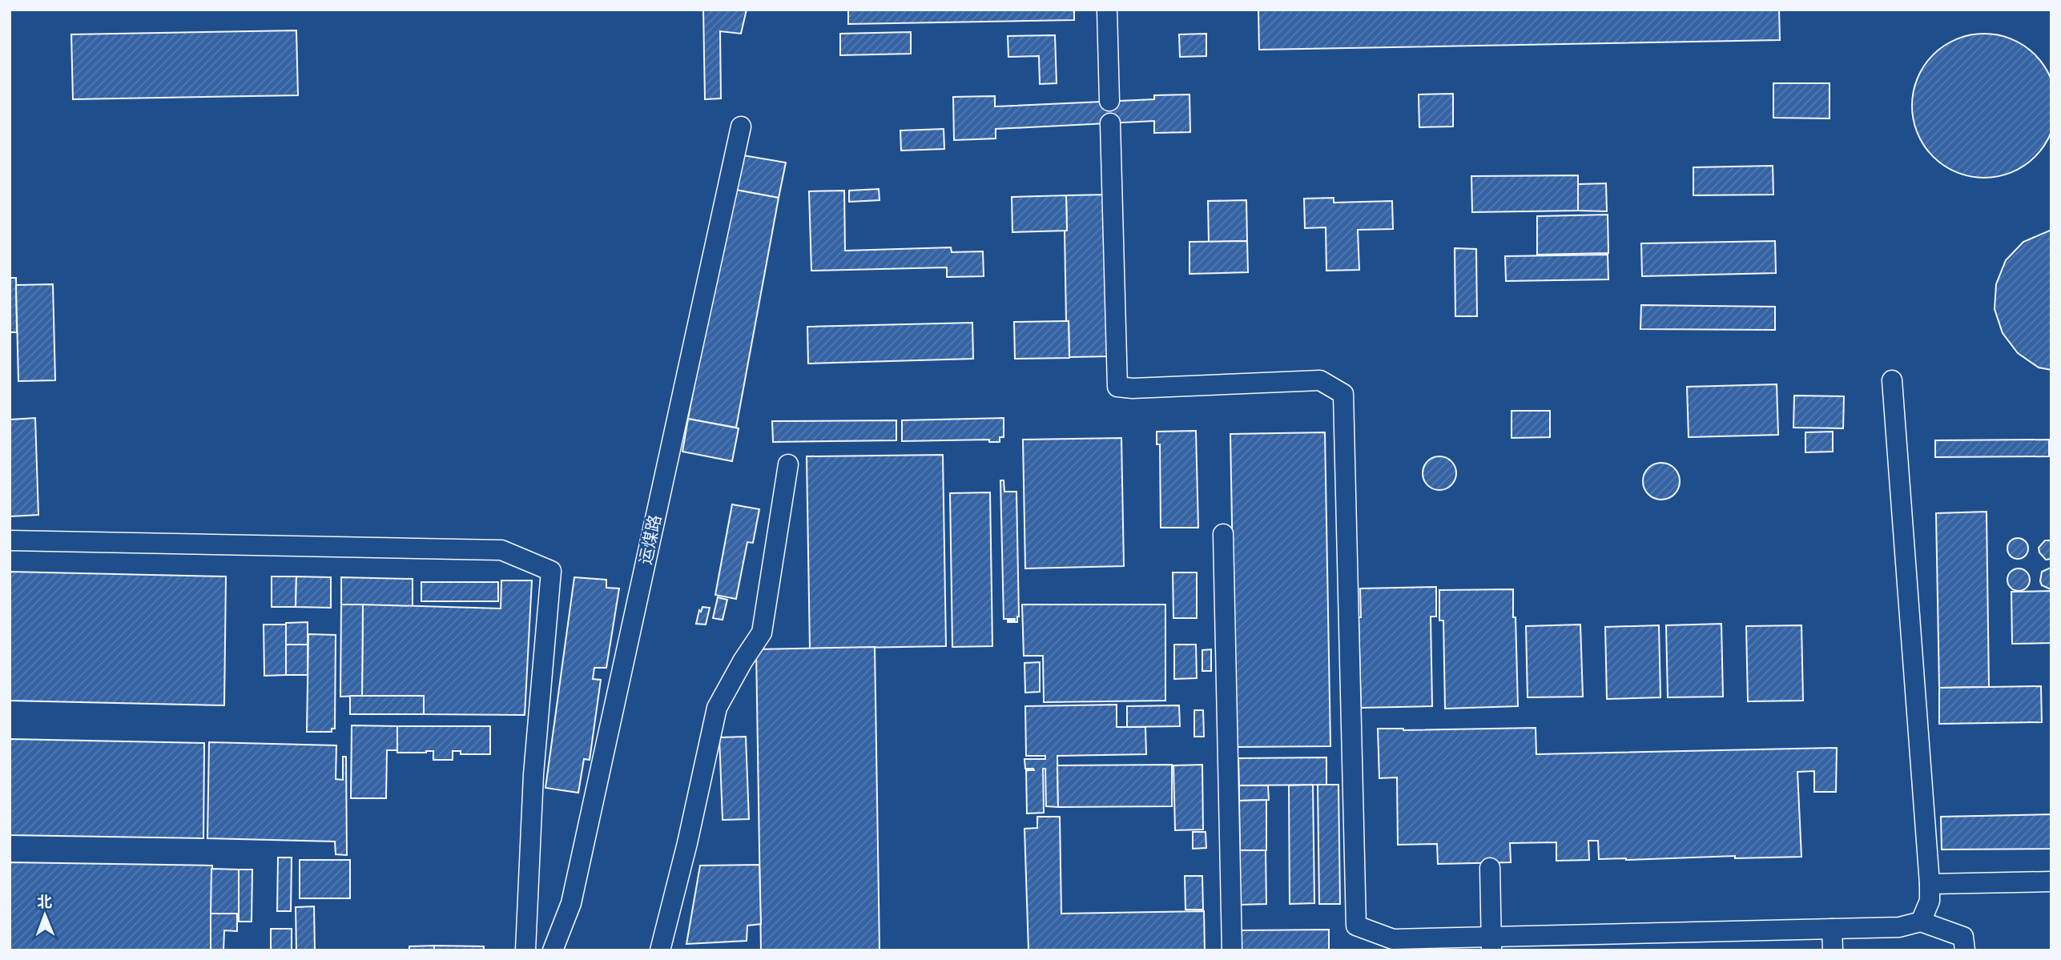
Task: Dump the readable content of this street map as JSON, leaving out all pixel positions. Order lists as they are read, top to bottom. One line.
{"streets":{"street":["运煤路"]},"north":"top"}
